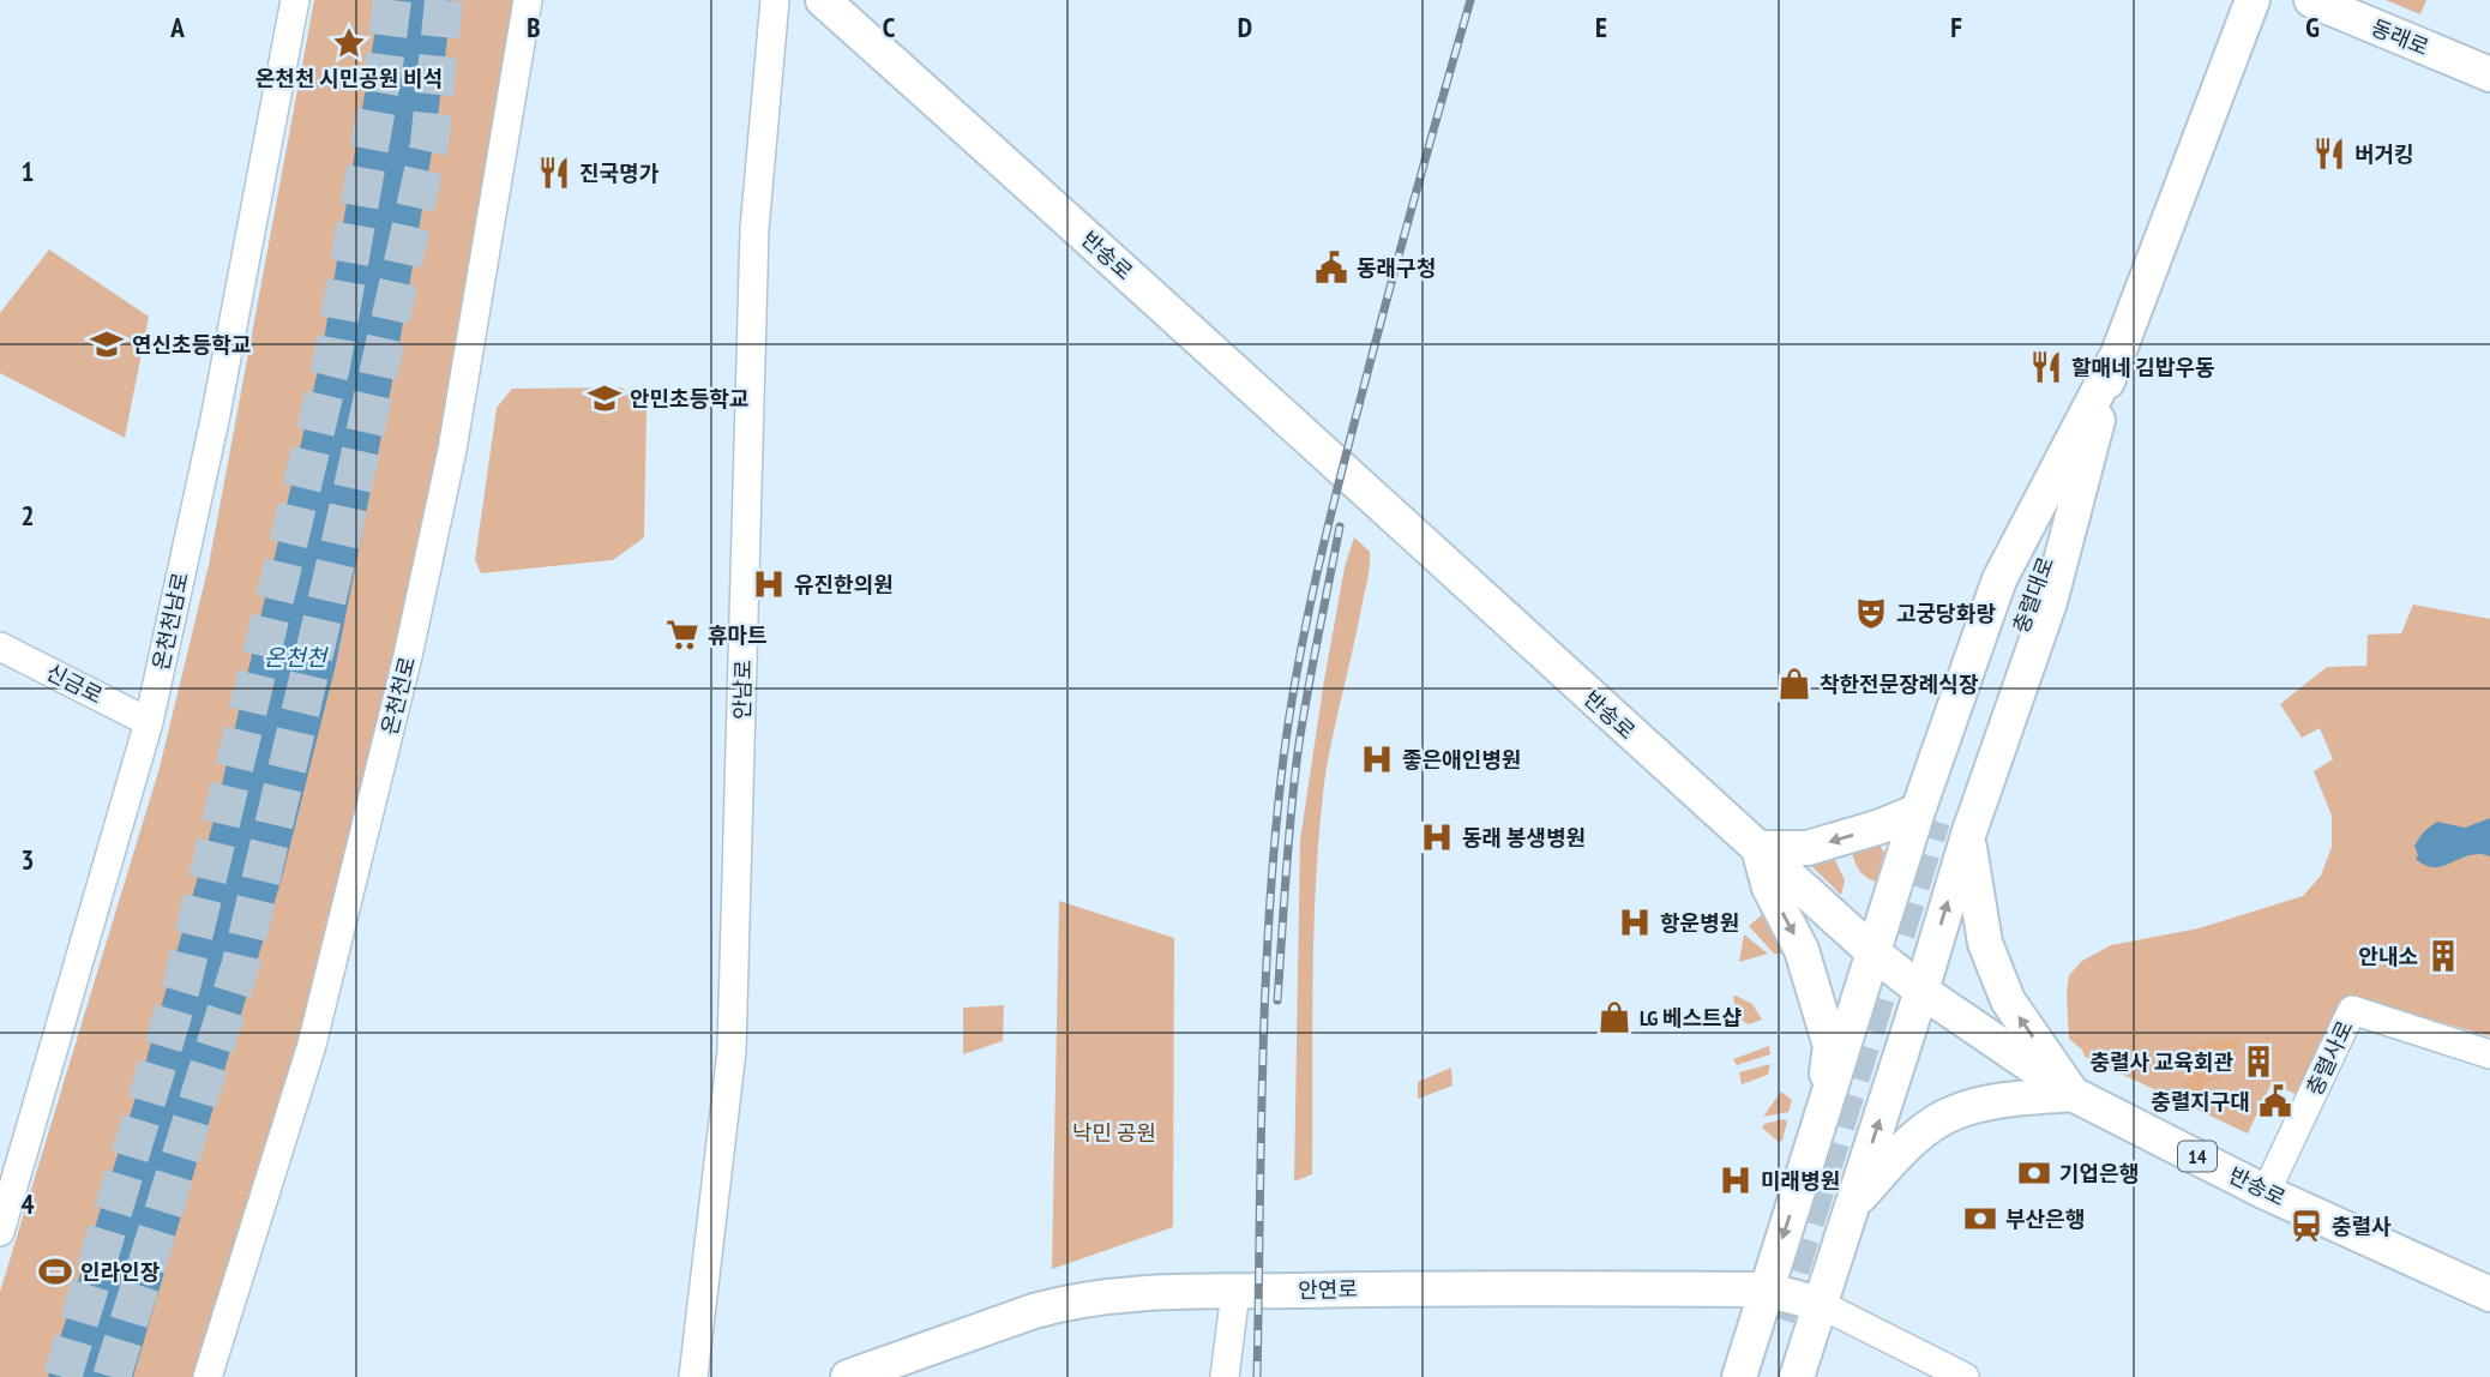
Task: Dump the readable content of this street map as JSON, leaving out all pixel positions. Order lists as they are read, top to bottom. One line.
{"streets":{"main road":["동래로","반송로","14","안연로"],"street":["온천천남로","신금로","안남로","온천천로","충렬사로"]},"crossings":[["반송로","충렬사로"],["온천천남로","신금로"]],"water":["온천천"],"parks":["낙민 공원"],"places":{"place":["온천천 시민공원 비석"],"restaurant":["버거킹","진국명가","할매네 김밥우동"],"public building":["동래구청","충렬지구대"],"school or university":["연신초등학교","안민초등학교"],"hospital":["유진한의원","좋은애인병원","동래 봉생병원","항운병원","미래병원"],"theatre":["고궁당화랑"],"supermarket":["휴마트"],"shop":["착한전문장례식장","LG 베스트샵"],"building":["안내소","충렬사 교육회관"],"bank":["기업은행","부산은행"],"station":["충렬사"],"sports":["인라인장"]},"grid":{"columns":["A","B","C","D","E","F","G"],"rows":["1","2","3","4"]}}
